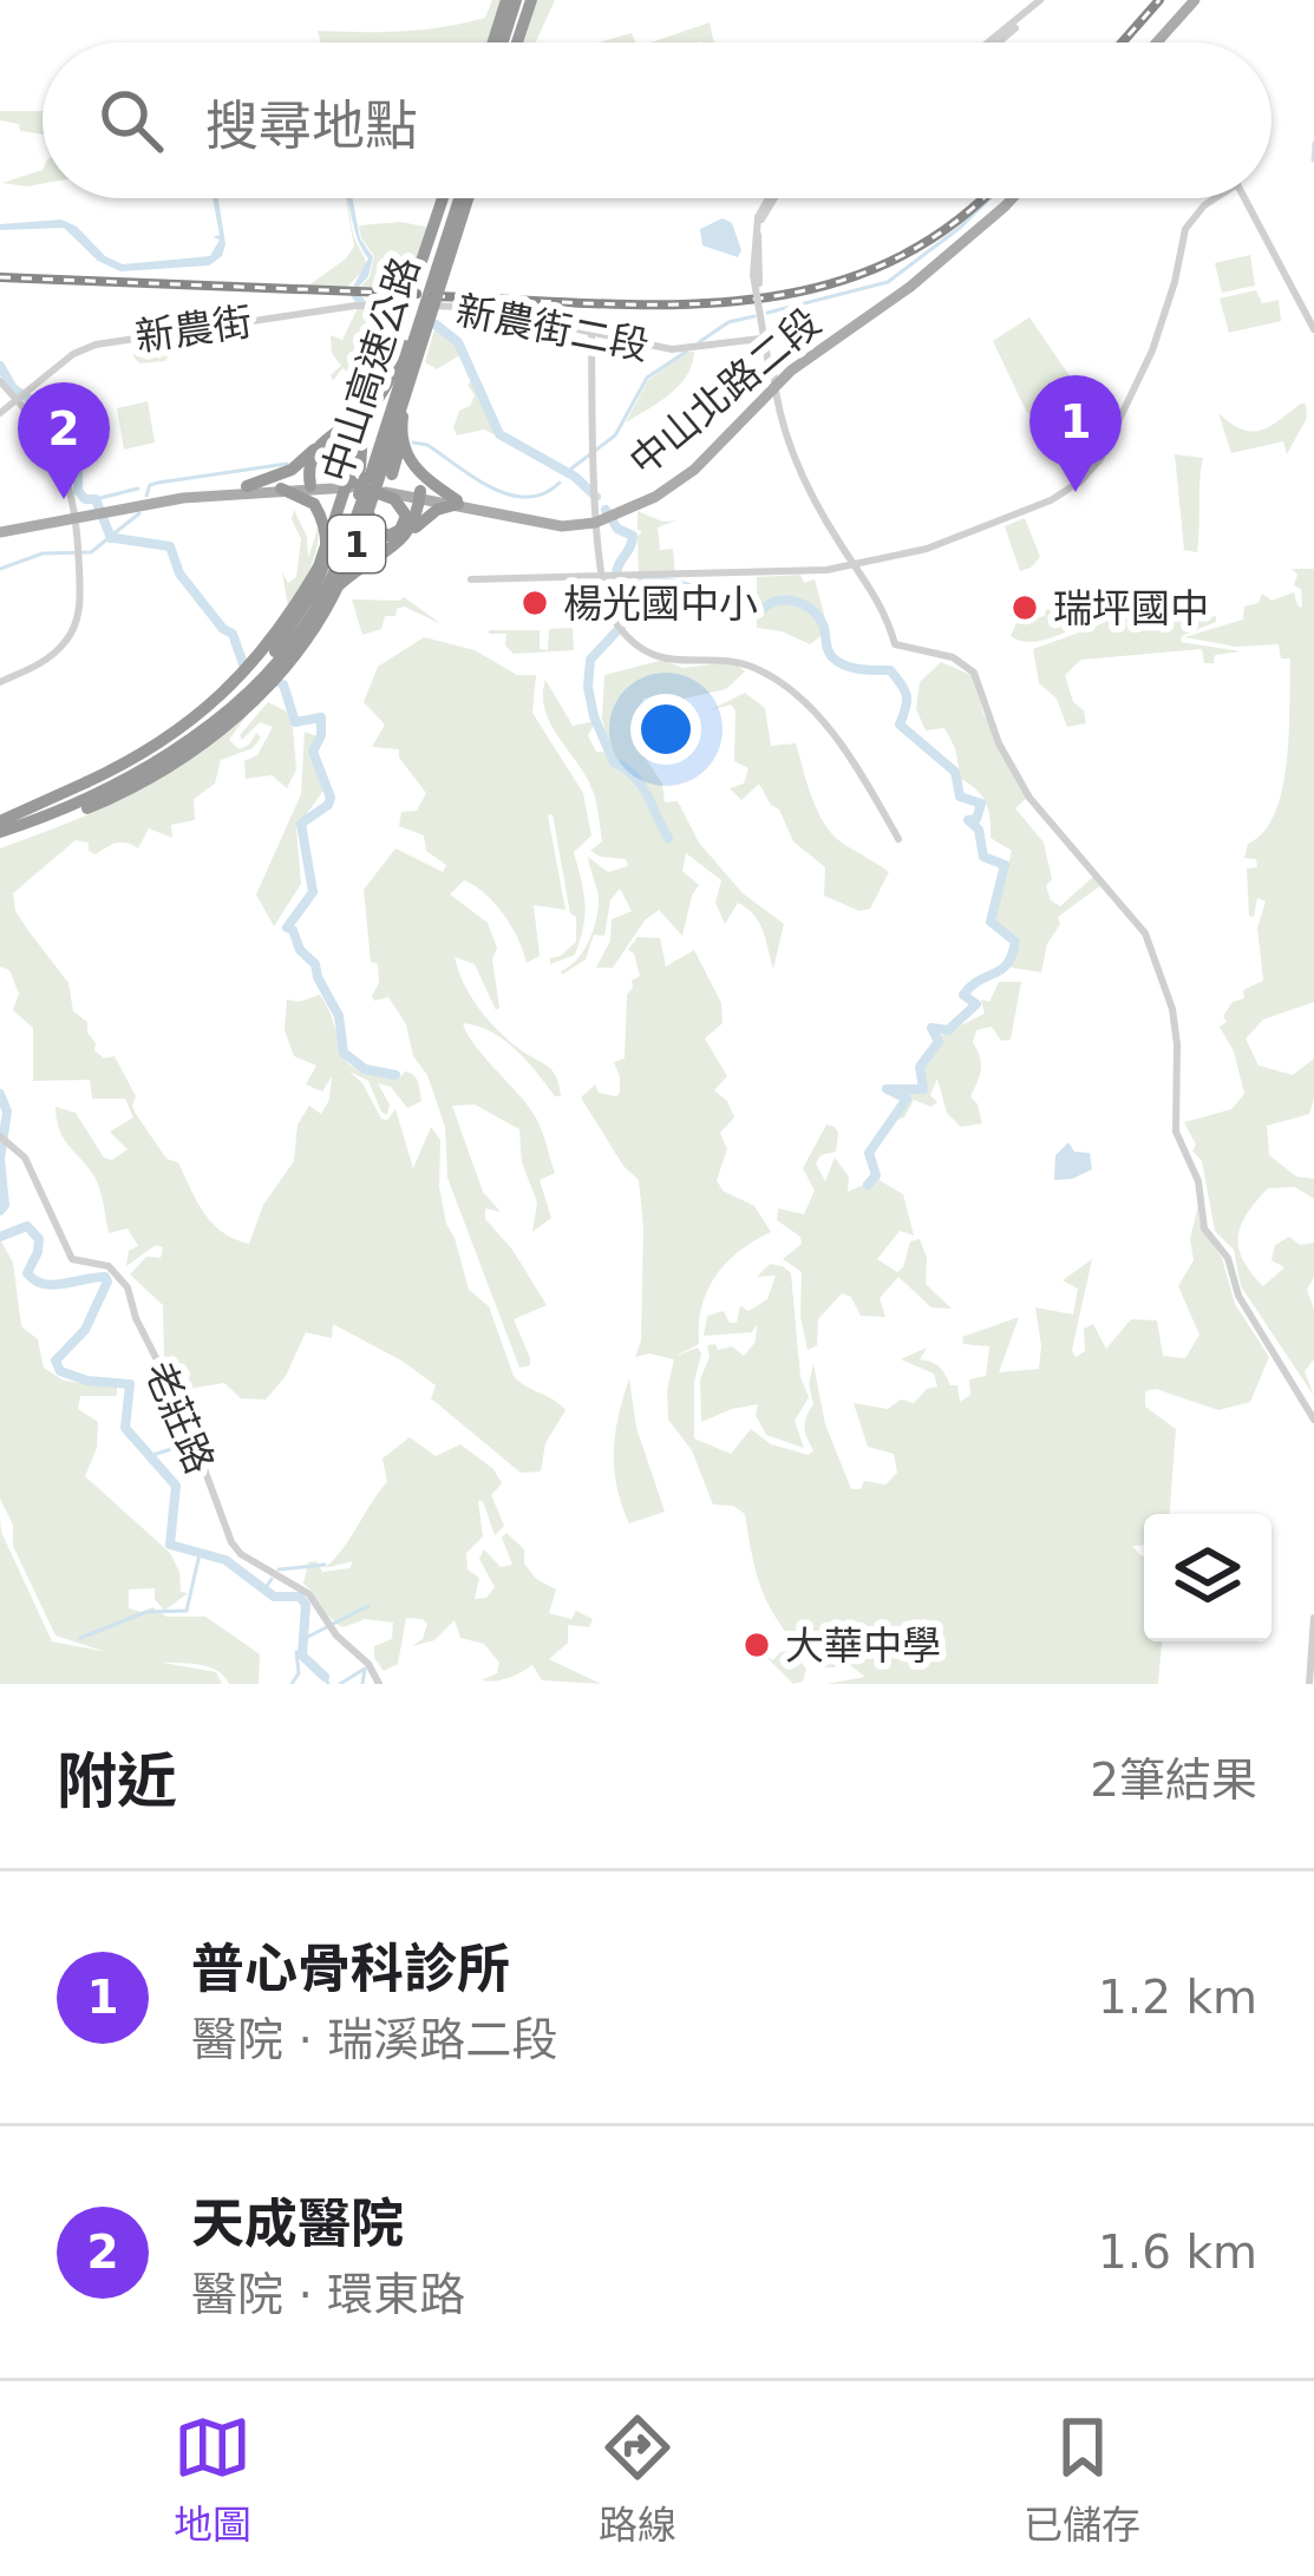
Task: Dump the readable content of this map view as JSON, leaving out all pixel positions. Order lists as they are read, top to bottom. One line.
{"streets":{"highway":["中山高速公路","1"],"main road":["中山北路二段"],"street":["新農街二段","新農街","老莊路"]},"crossings":[["中山高速公路","1"],["中山北路二段","1"]],"places":["楊光國中小","瑞坪國中","大華中學"],"page":{"search":"搜尋地點","pins":["1","2"],"heading":["附近","2筆結果"],"list":[{"mark":"1","name":"普心骨科診所","note":"醫院 · 瑞溪路二段","value":"1.2 km"},{"mark":"2","name":"天成醫院","note":"醫院 · 環東路","value":"1.6 km"}],"nav":["地圖","路線","已儲存"]}}
